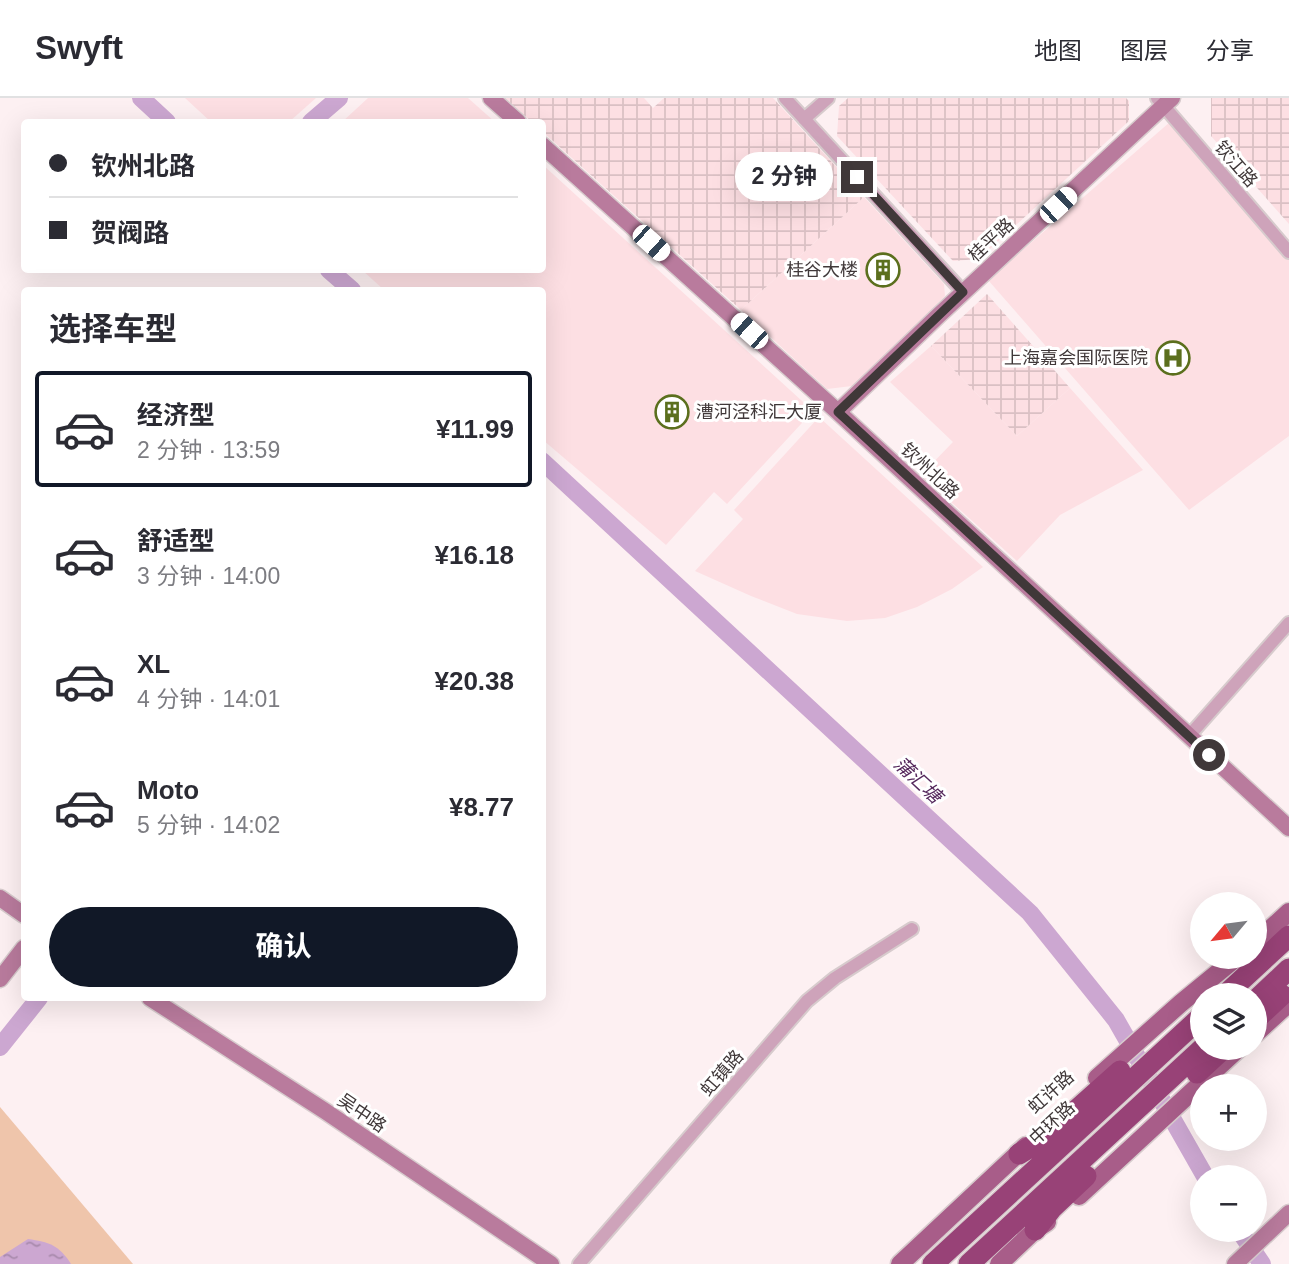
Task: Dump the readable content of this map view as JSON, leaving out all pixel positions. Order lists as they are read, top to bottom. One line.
{"streets":{"highway":["中环路"],"street":["钦江路","桂平路","钦州北路","虹镇路","吴中路"]},"crossings":[["钦江路","桂平路"],["桂平路","钦州北路"]],"water":["蒲汇塘"],"places":{"building":["桂谷大楼","漕河泾科汇大厦"],"hospital":["上海嘉会国际医院"]},"north":"bottom left","page":{"header":"Swyft","nav":["地图","图层","分享"],"banner":["钦州北路","贺阀路"],"bubble":"2 分钟","heading":"选择车型","list":[{"name":"经济型","note":"2 分钟 · 13:59","value":"¥11.99"},{"name":"舒适型","note":"3 分钟 · 14:00","value":"¥16.18"},{"name":"XL","note":"4 分钟 · 14:01","value":"¥20.38"},{"name":"Moto","note":"5 分钟 · 14:02","value":"¥8.77"}],"map_buttons":["+","−"],"buttons":"确认"}}
